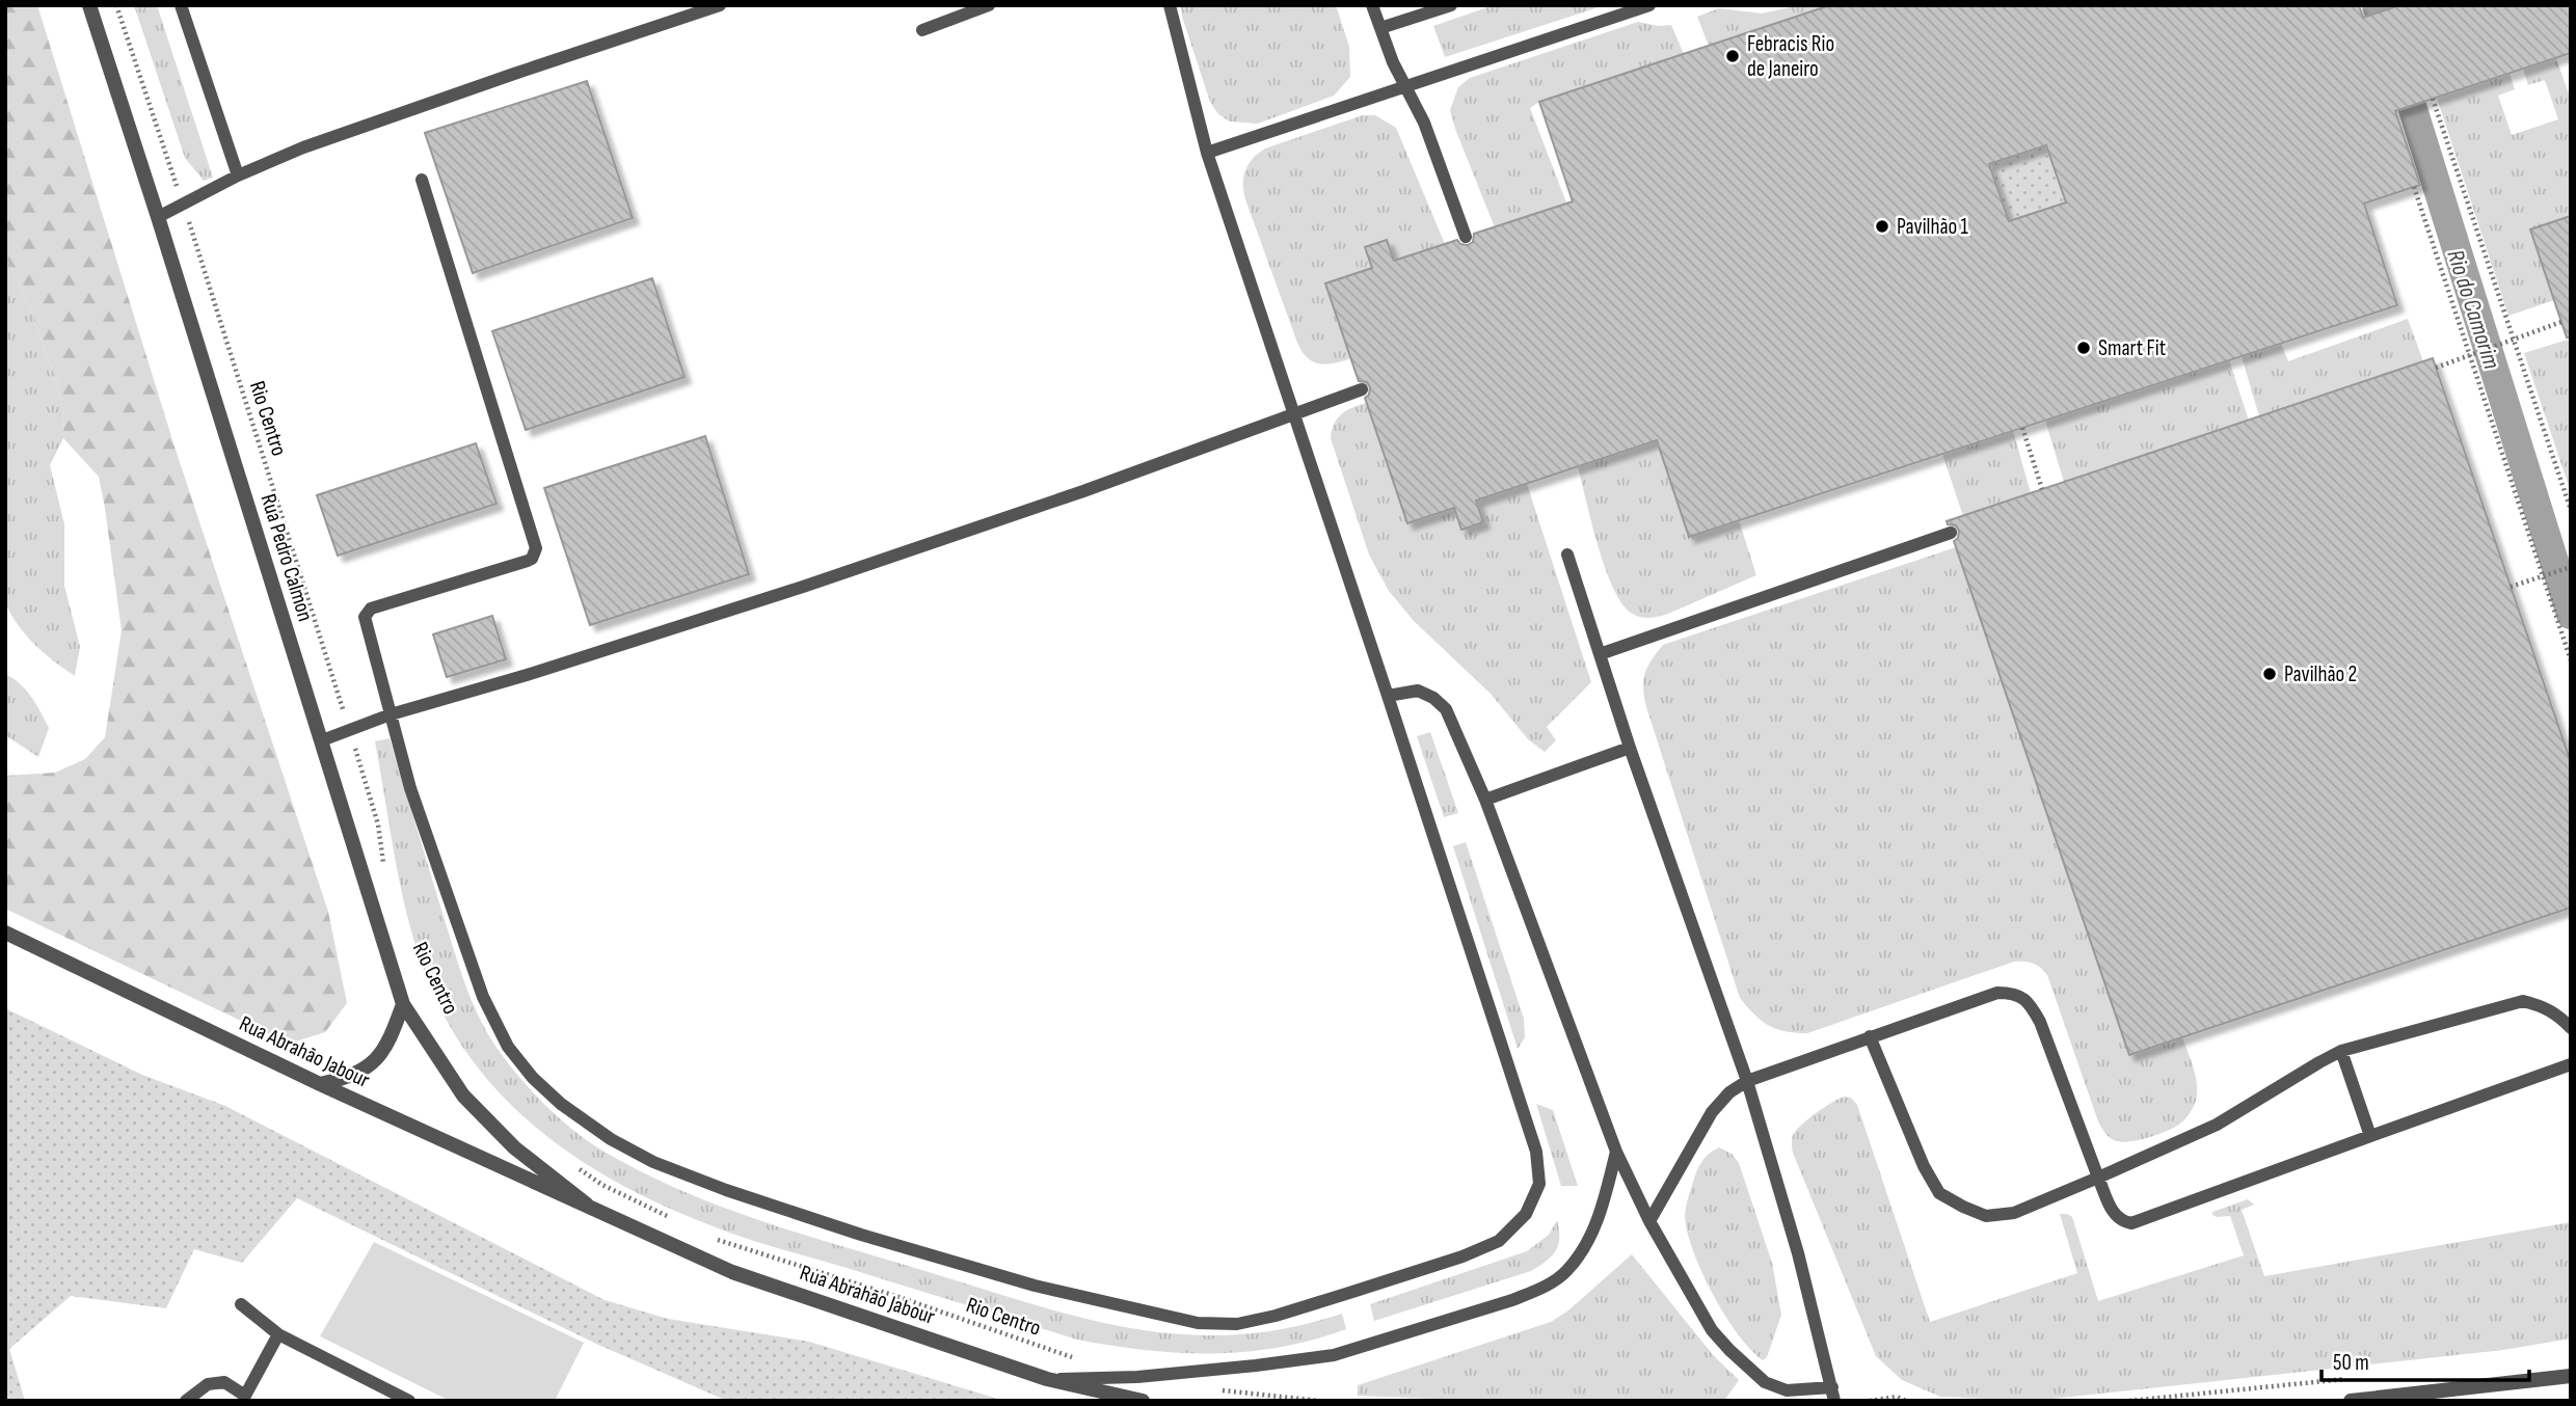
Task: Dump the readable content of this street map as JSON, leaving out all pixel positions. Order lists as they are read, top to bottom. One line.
{"streets":{"street":["Rua Pedro Calmon","Rua Abrahão Jabour"],"path":["Rio Centro"]},"crossings":[["Rua Pedro Calmon","Rua Abrahão Jabour"]],"water":["Rio do Camorim"],"places":["Febracis Rio de Janeiro","Pavilhão 1","Smart Fit","Pavilhão 2"],"scale_bar":"50 m"}
